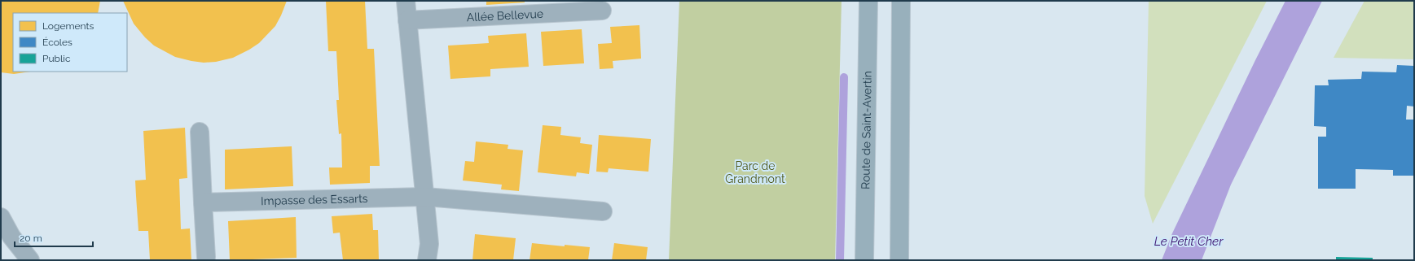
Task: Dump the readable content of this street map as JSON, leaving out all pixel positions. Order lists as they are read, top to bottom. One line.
{"streets":{"main road":["Route de Saint-Avertin"],"street":["Allée Bellevue","Impasse des Essarts"]},"water":["Le Petit Cher"],"parks":["Parc de Grandmont"],"legend":["Logements","Écoles","Public"],"scale_bar":"20 m"}
